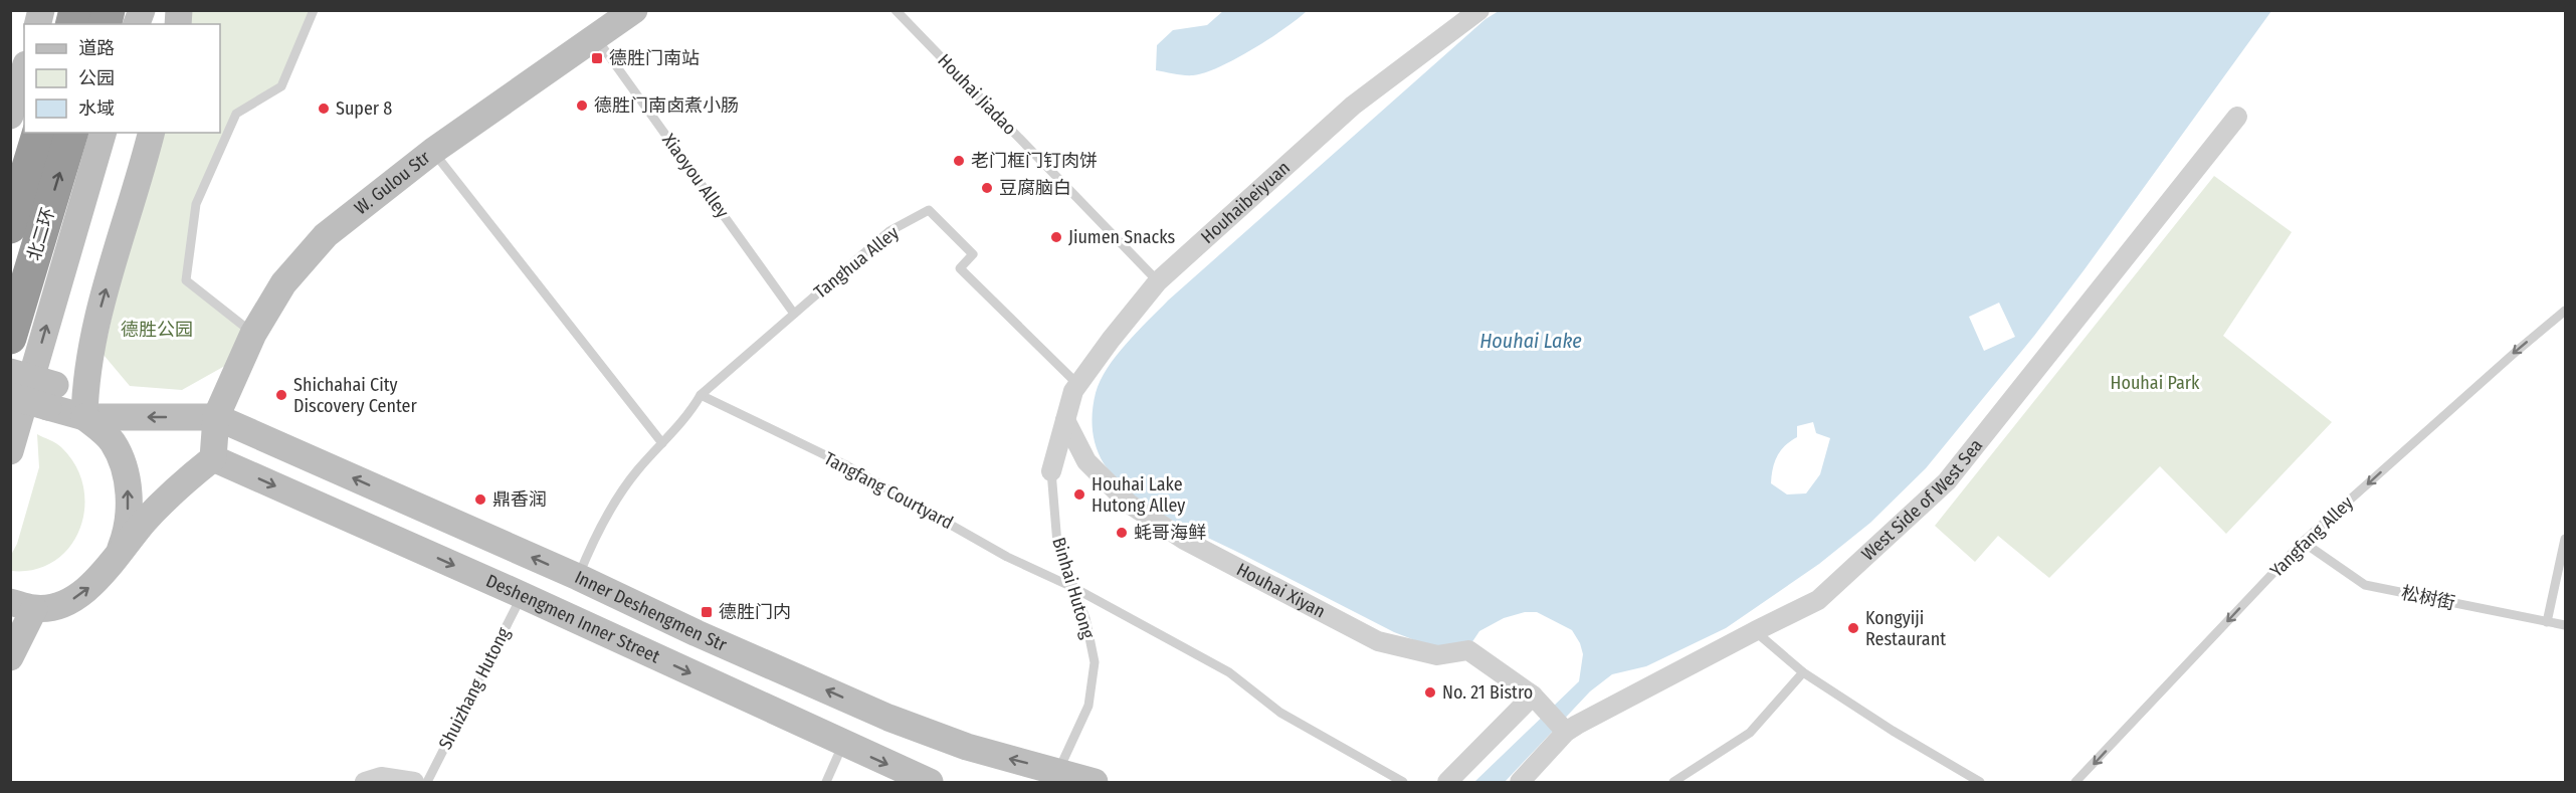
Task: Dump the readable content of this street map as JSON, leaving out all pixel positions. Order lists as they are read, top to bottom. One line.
{"streets":{"highway":["北二环"],"main road":["W. Gulou Str","Inner Deshengmen Str","Deshengmen Inner Street"],"street":["Houhaibeiyuan","West Side of West Sea","Houhai Xiyan"],"lane":["Houhai Jiadao","Xiaoyou Alley","Tanghua Alley","Tangfang Courtyard","Yangfang Alley","Binhai Hutong","松树街","Shuizhang Hutong"]},"crossings":[["Houhai Jiadao","Houhaibeiyuan"],["Xiaoyou Alley","W. Gulou Str"],["Xiaoyou Alley","Tanghua Alley"],["W. Gulou Str","Inner Deshengmen Str"],["W. Gulou Str","Deshengmen Inner Street"],["Houhaibeiyuan","Tanghua Alley"],["Houhaibeiyuan","Binhai Hutong"],["Houhaibeiyuan","Houhai Xiyan"],["Tanghua Alley","Tangfang Courtyard"],["Tanghua Alley","Inner Deshengmen Str"],["Tangfang Courtyard","Binhai Hutong"],["West Side of West Sea","Houhai Xiyan"],["Yangfang Alley","松树街"],["Binhai Hutong","Inner Deshengmen Str"],["Deshengmen Inner Street","Shuizhang Hutong"]],"one_way":["Yangfang Alley","Inner Deshengmen Str","Deshengmen Inner Street"],"water":["Houhai Lake"],"parks":["德胜公园","Houhai Park"],"places":{"transit":["德胜门南站","德胜门内"],"other":["德胜门南卤煮小肠","Super 8","老门框门钉肉饼","豆腐脑白","Jiumen Snacks","Shichahai City Discovery Center","Houhai Lake Hutong Alley","鼎香润","蚝哥海鲜","Kongyiji Restaurant","No. 21 Bistro"]},"legend":["道路","公园","水域"]}
